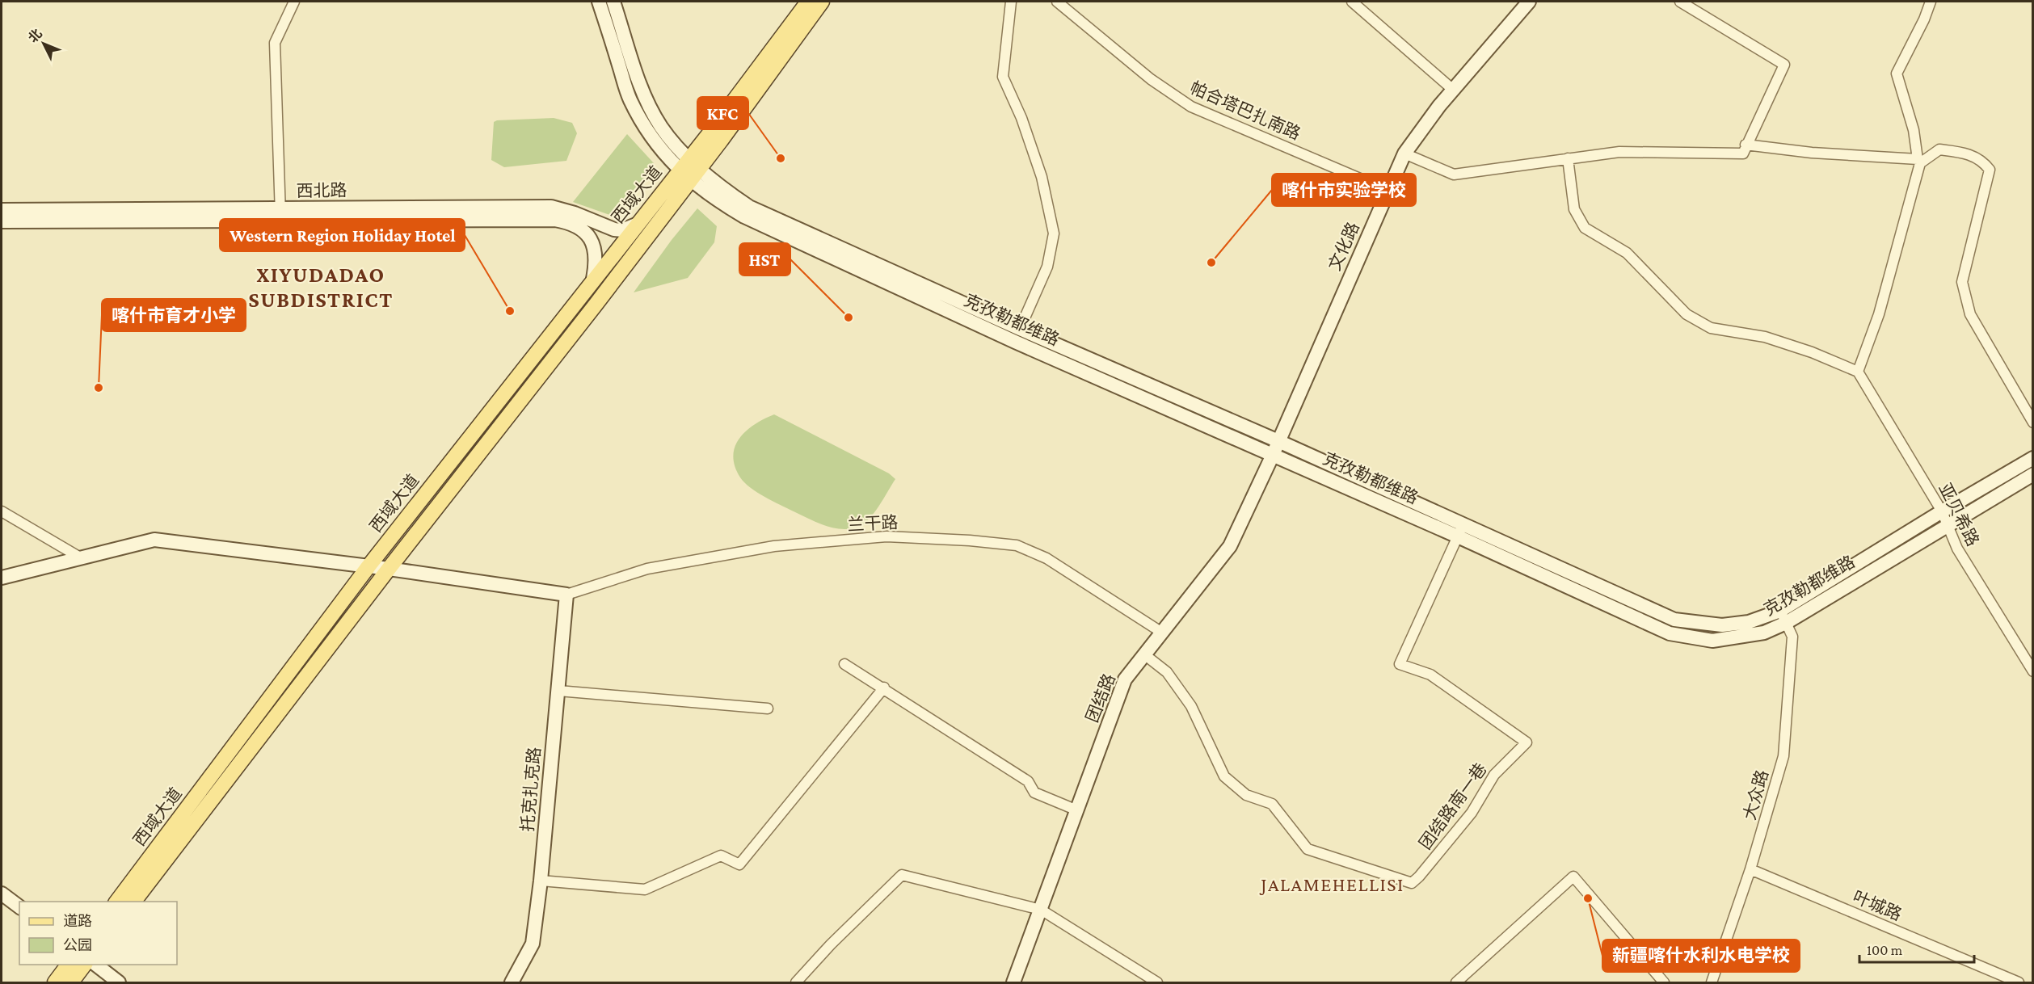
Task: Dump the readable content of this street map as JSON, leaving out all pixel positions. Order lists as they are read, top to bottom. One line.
{"streets":{"main road":["西北路","西域大道","文化路","克孜勒都维路","团结路","托克扎克路"],"street":["帕合塔巴扎南路","亚贝希路","兰干路","大众路","团结路南一巷","叶城路"]},"crossings":[["帕合塔巴扎南路","文化路"],["西北路","西域大道"],["西域大道","克孜勒都维路"],["文化路","克孜勒都维路"],["文化路","团结路"],["克孜勒都维路","亚贝希路"],["克孜勒都维路","团结路"],["克孜勒都维路","大众路"],["克孜勒都维路","团结路南一巷"],["兰干路","团结路"],["兰干路","托克扎克路"],["团结路","团结路南一巷"],["大众路","叶城路"]],"districts":["XIYUDADAO SUBDISTRICT","JALAMEHELLISI"],"places":["KFC","喀什市实验学校","Western Region Holiday Hotel","HST","喀什市育才小学","新疆喀什水利水电学校"],"legend":["道路","公园"],"scale_bar":"100 m","north":"top left"}
